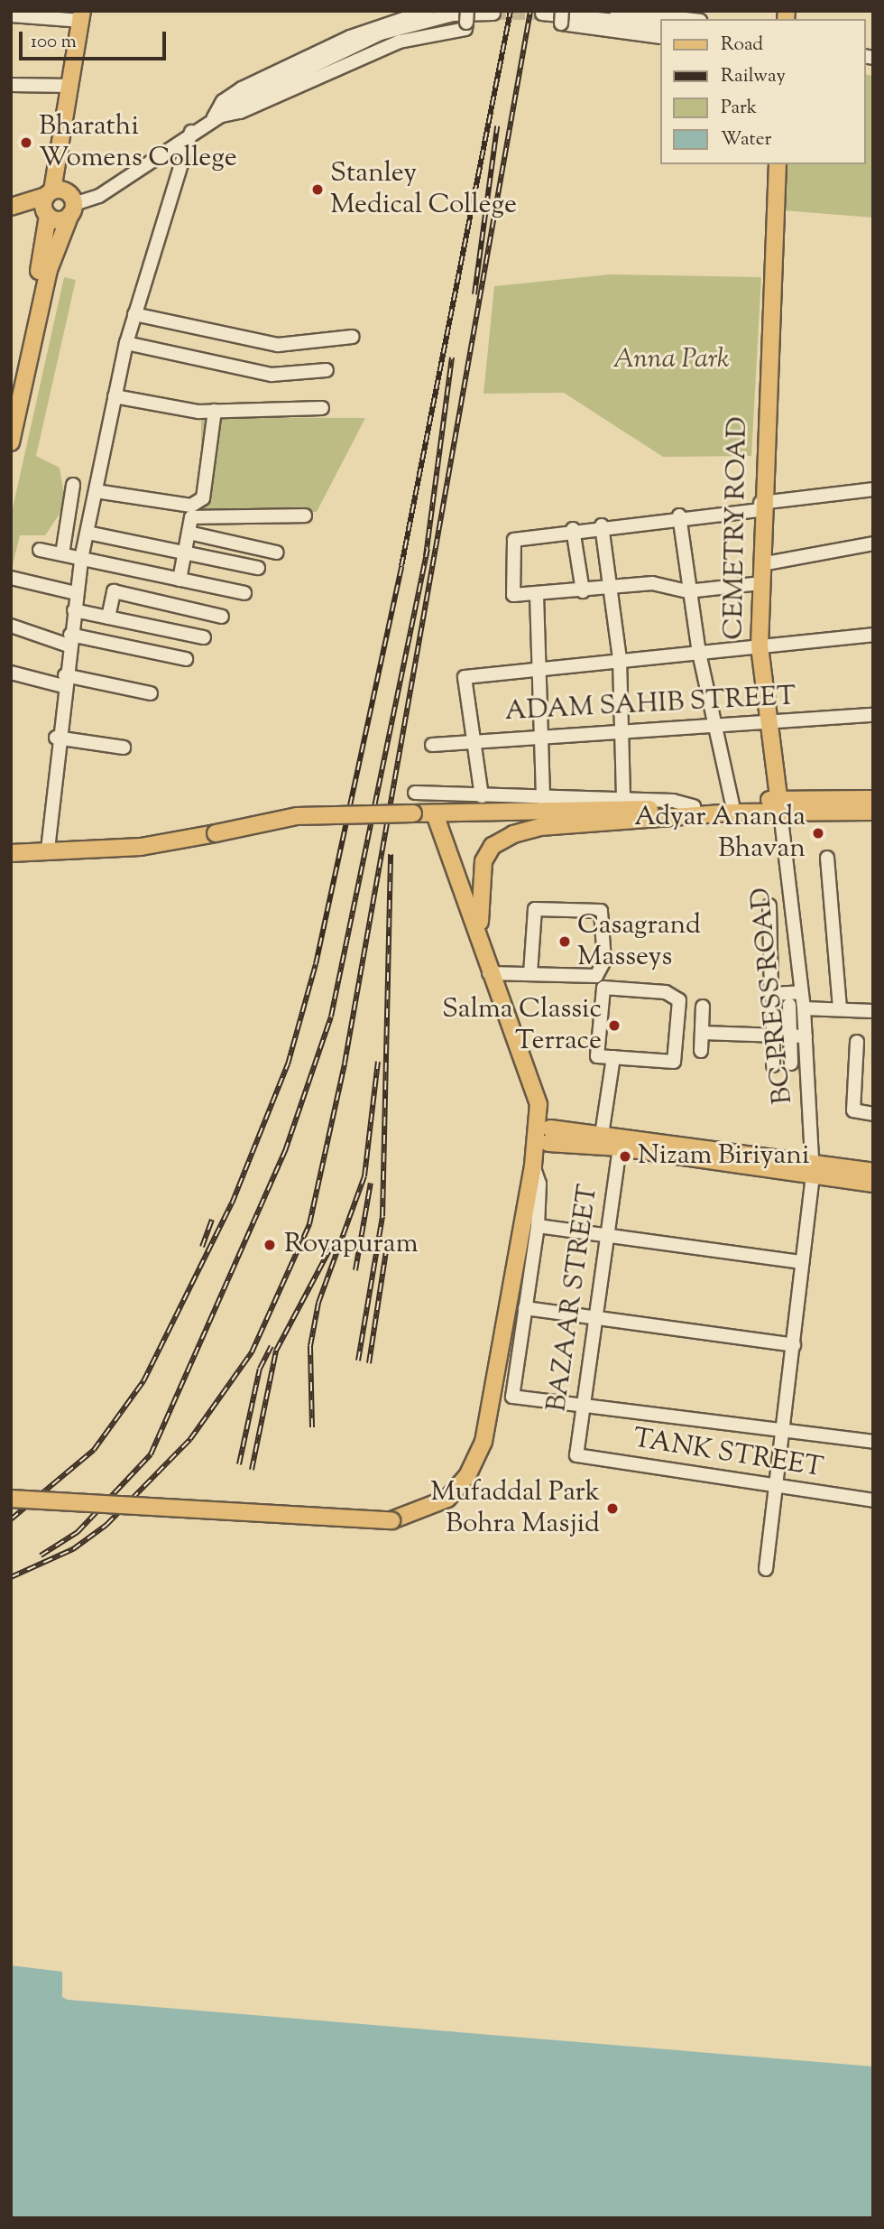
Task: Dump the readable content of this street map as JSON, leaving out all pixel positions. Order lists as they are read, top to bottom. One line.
{"streets":{"main road":["CEMETRY ROAD"],"street":["ADAM SAHIB STREET","BC PRESS ROAD","BAZAAR STREET","TANK STREET"]},"crossings":[["CEMETRY ROAD","ADAM SAHIB STREET"],["CEMETRY ROAD","BC PRESS ROAD"],["BC PRESS ROAD","TANK STREET"],["BAZAAR STREET","TANK STREET"]],"parks":["Anna Park"],"places":["Bharathi Womens College","Stanley Medical College","Adyar Ananda Bhavan","Casagrand Masseys","Salma Classic Terrace","Nizam Biriyani","Royapuram","Mufaddal Park Bohra Masjid"],"legend":["Road","Railway","Park","Water"],"scale_bar":"100 m"}
